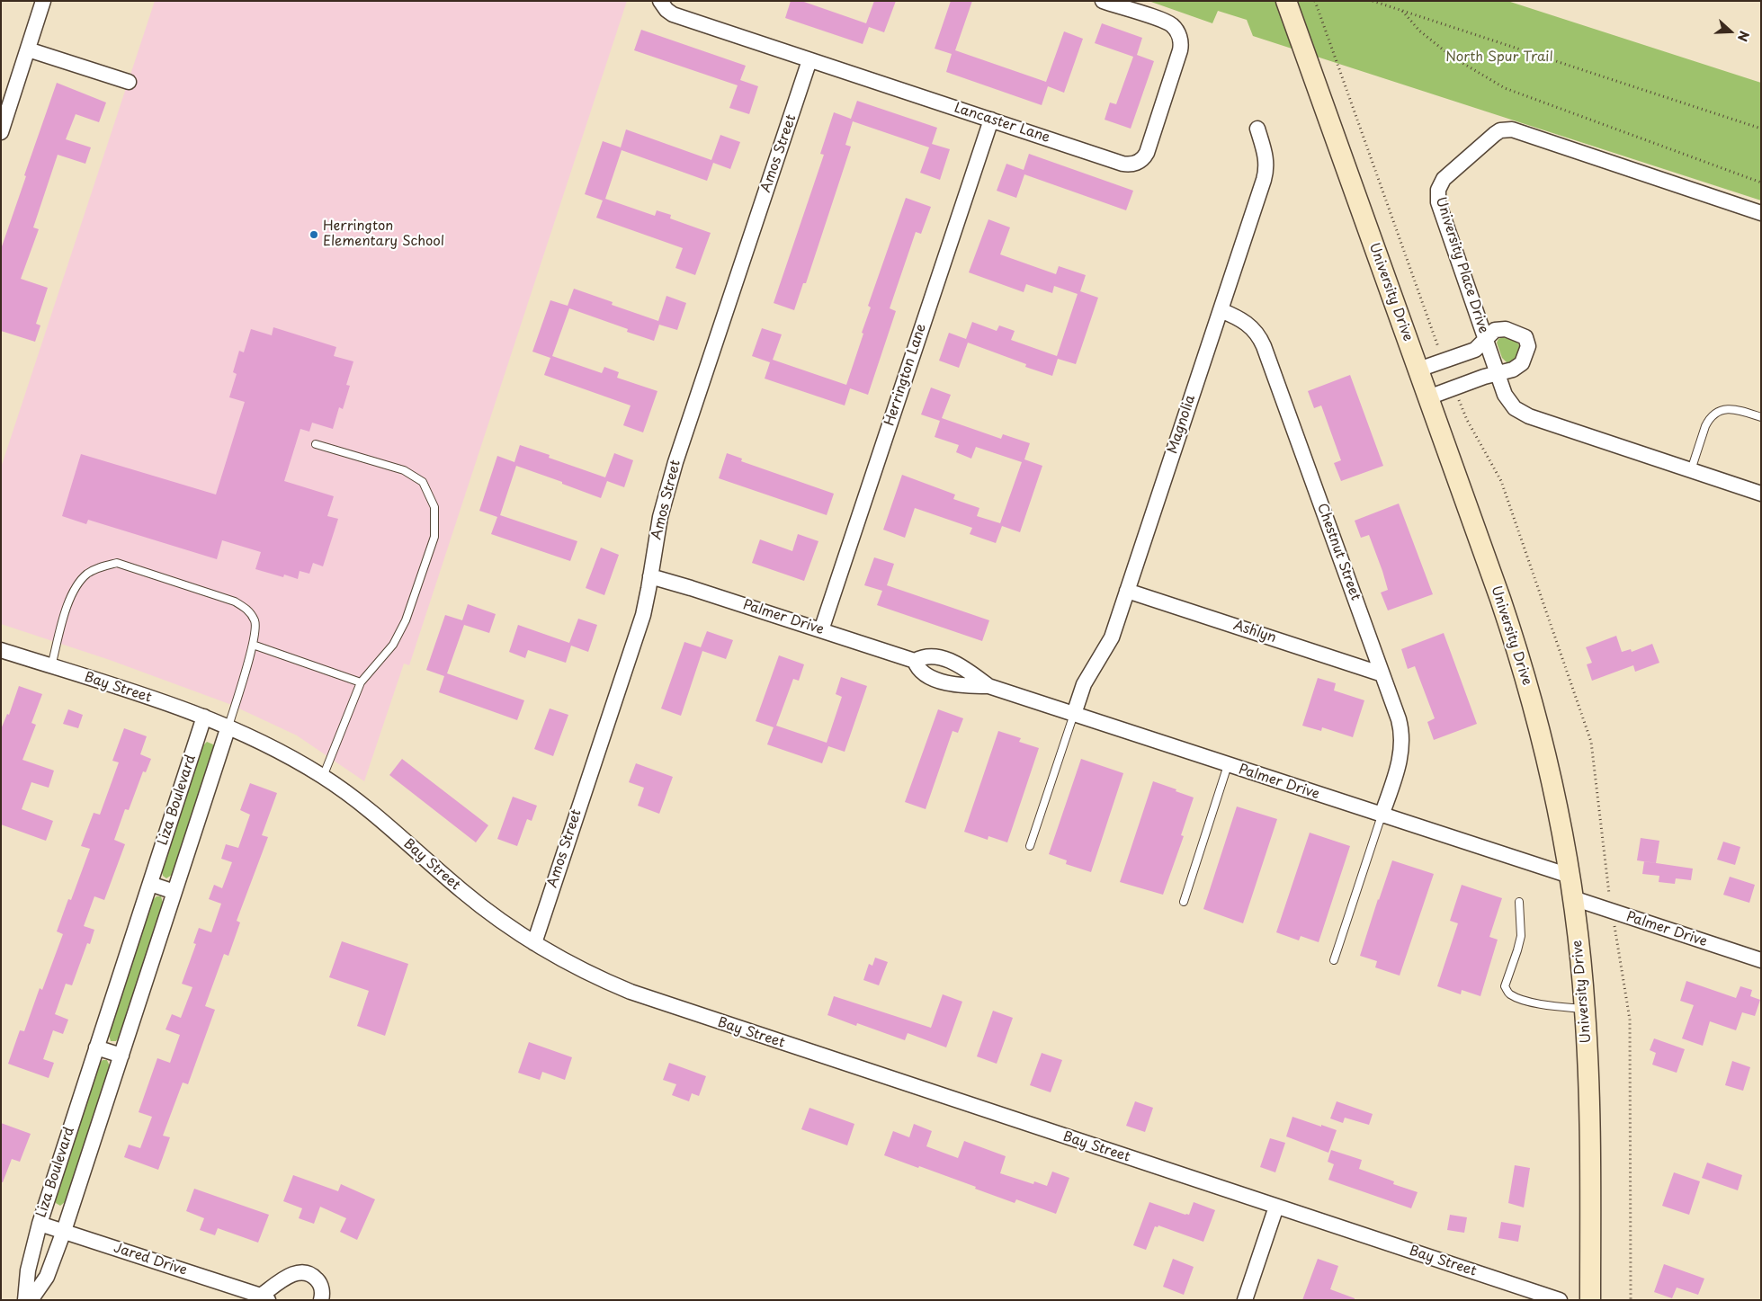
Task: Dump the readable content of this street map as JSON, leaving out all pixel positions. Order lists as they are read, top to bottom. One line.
{"streets":{"main road":["University Drive"],"street":["Lancaster Lane","Amos Street","University Place Drive","Herrington Lane","Magnolia","Chestnut Street","Palmer Drive","Ashlyn","Bay Street","Liza Boulevard","Jared Drive"]},"crossings":[["Lancaster Lane","Amos Street"],["Lancaster Lane","Herrington Lane"],["Amos Street","Palmer Drive"],["Amos Street","Bay Street"],["University Drive","Palmer Drive"],["Herrington Lane","Palmer Drive"],["Magnolia","Chestnut Street"],["Magnolia","Palmer Drive"],["Magnolia","Ashlyn"],["Chestnut Street","Palmer Drive"],["Chestnut Street","Ashlyn"],["Bay Street","Liza Boulevard"],["Liza Boulevard","Jared Drive"]],"parks":["North Spur Trail"],"places":["Herrington Elementary School"],"north":"right"}
